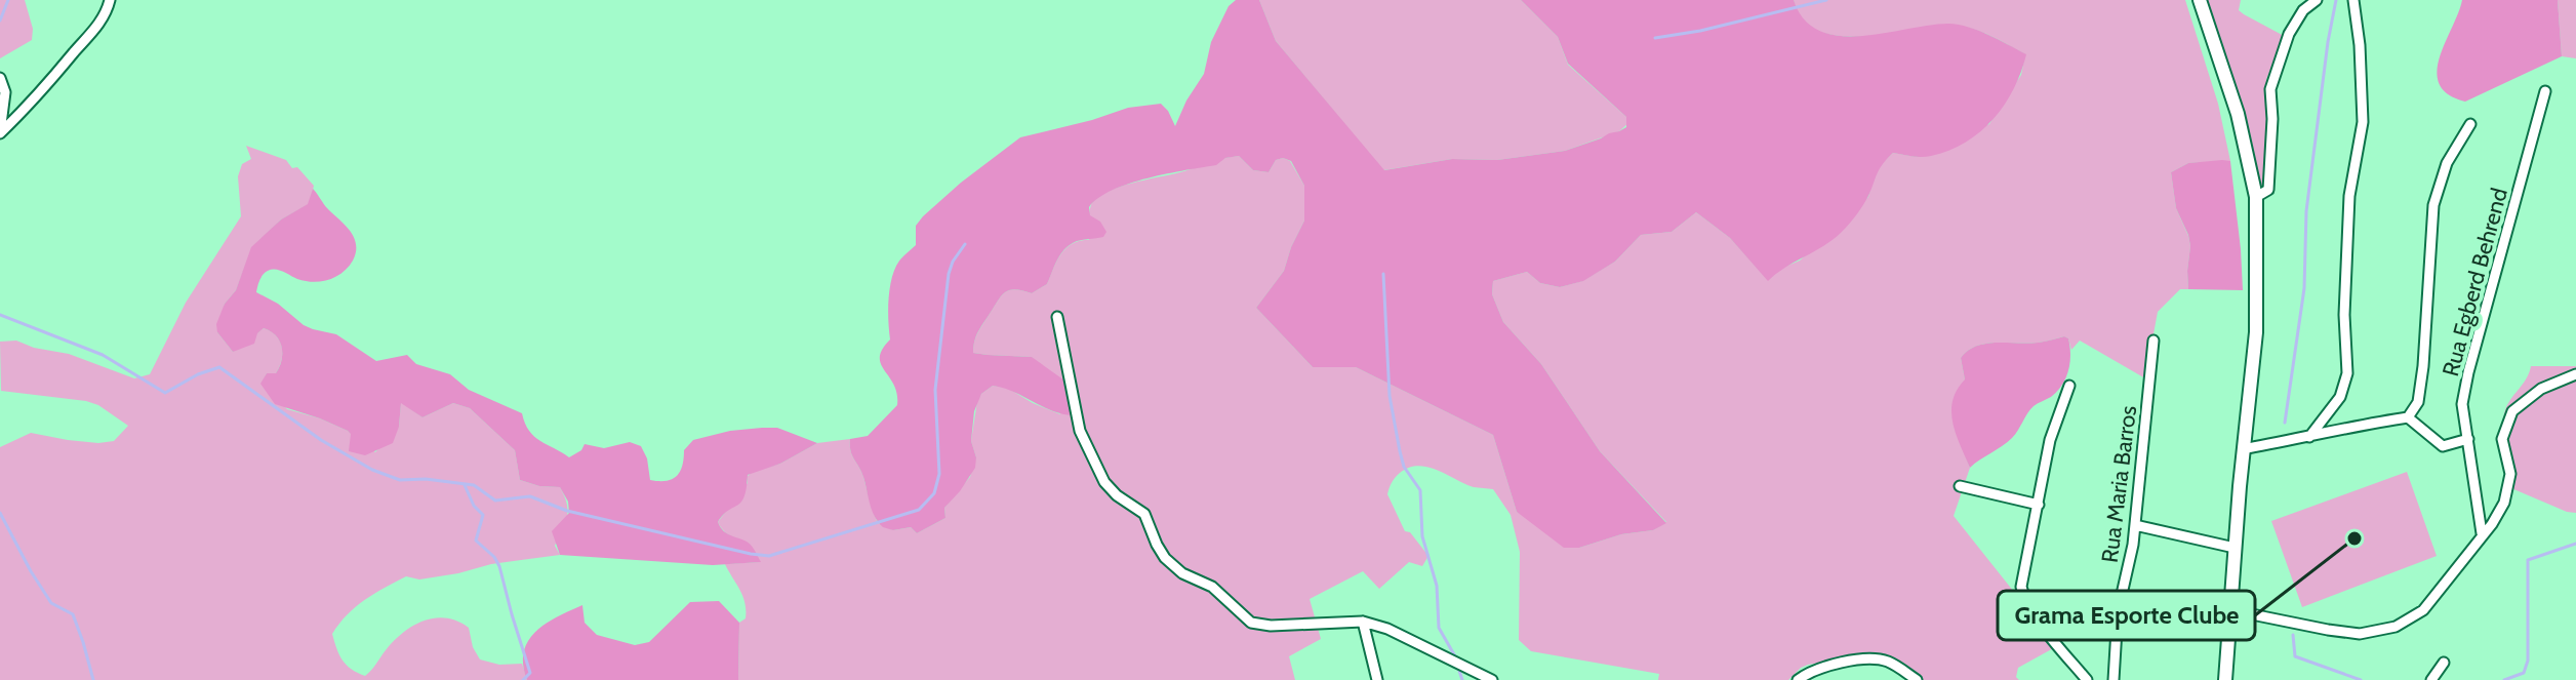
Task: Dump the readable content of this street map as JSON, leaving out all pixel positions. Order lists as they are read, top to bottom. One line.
{"streets":{"street":["Rua Egberd Behrend","Rua Maria Barros"]},"places":["Grama Esporte Clube"]}
